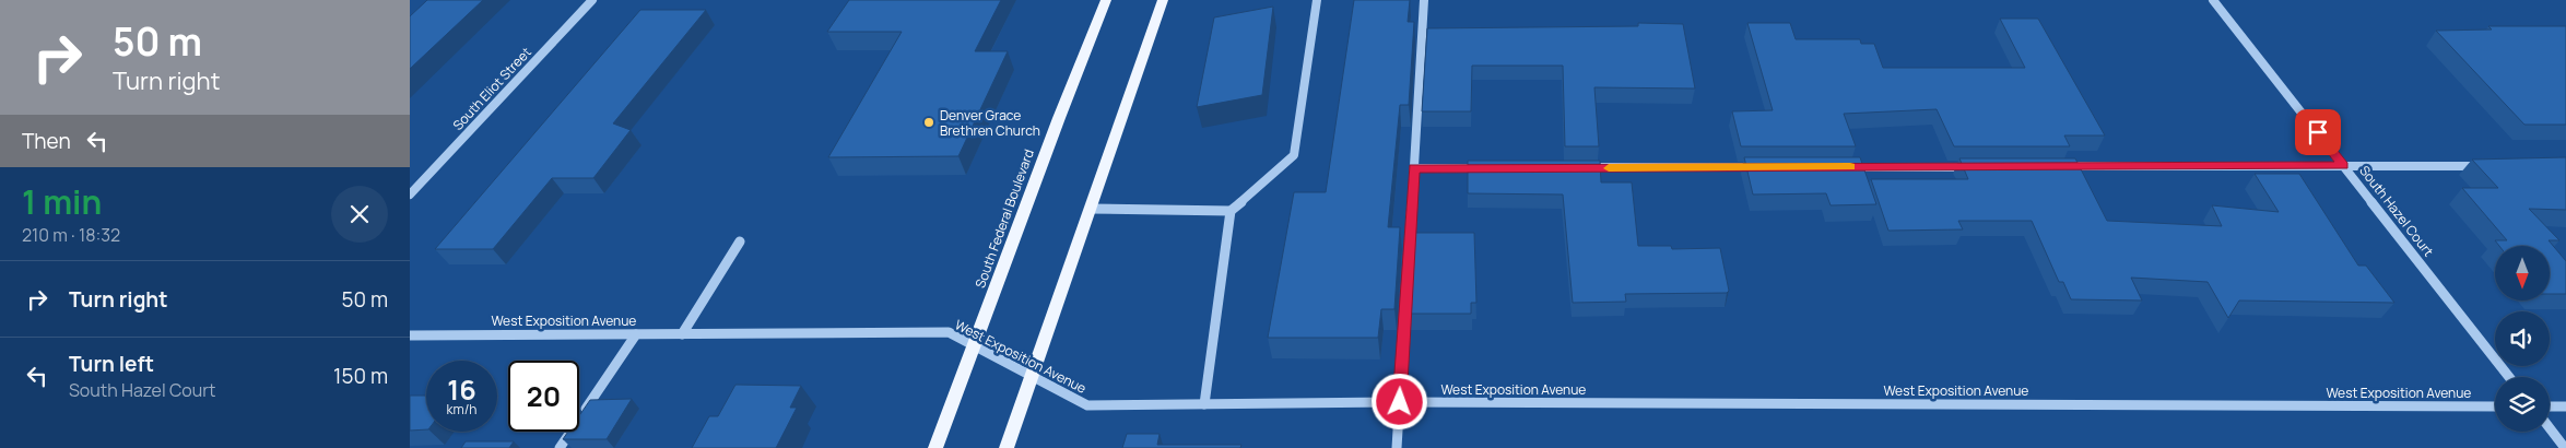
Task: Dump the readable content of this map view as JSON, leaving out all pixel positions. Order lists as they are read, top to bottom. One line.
{"streets":{"main road":["South Federal Boulevard"],"street":["South Eliot Street","South Hazel Court","West Exposition Avenue"]},"crossings":[["South Federal Boulevard","West Exposition Avenue"]],"places":["Denver Grace Brethren Church"],"north":"bottom","page":{"turn":["50 m","Turn right"],"then":"Then","heading":["1 min","210 m · 18:32"],"list":[{"name":"Turn right","value":"50 m"},{"name":"Turn left","note":"South Hazel Court","value":"150 m"}],"speed":"16 km/h","limit":"20"}}
